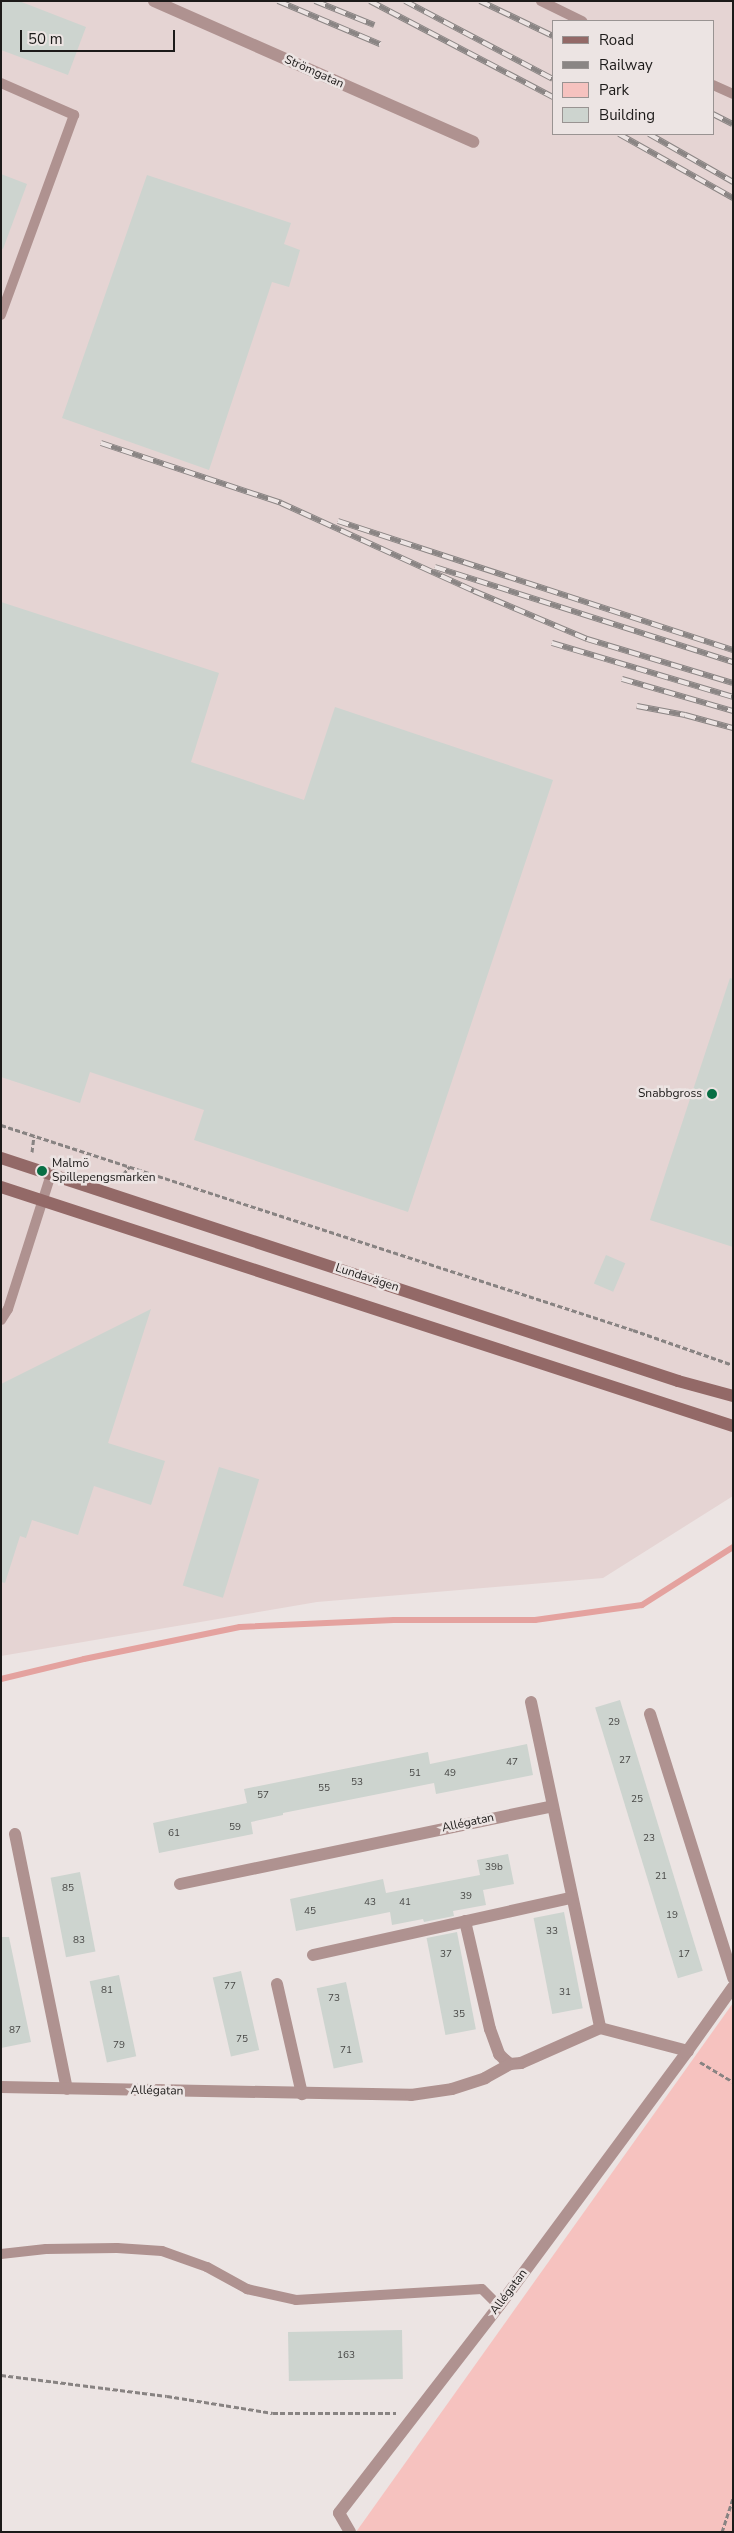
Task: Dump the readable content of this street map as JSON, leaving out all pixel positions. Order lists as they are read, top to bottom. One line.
{"streets":{"main road":["Lundavägen"],"street":["Strömgatan","Allégatan"]},"places":["Snabbgross","Malmö Spillepengsmarken"],"house_numbers":["29","27","47","51","49","53","55","57","25","59","61","23","39b","21","85","39","43","41","45","19","33","83","37","17","77","81","31","73","35","87","75","79","71","163"],"legend":["Road","Railway","Park","Building"],"scale_bar":"50 m"}
